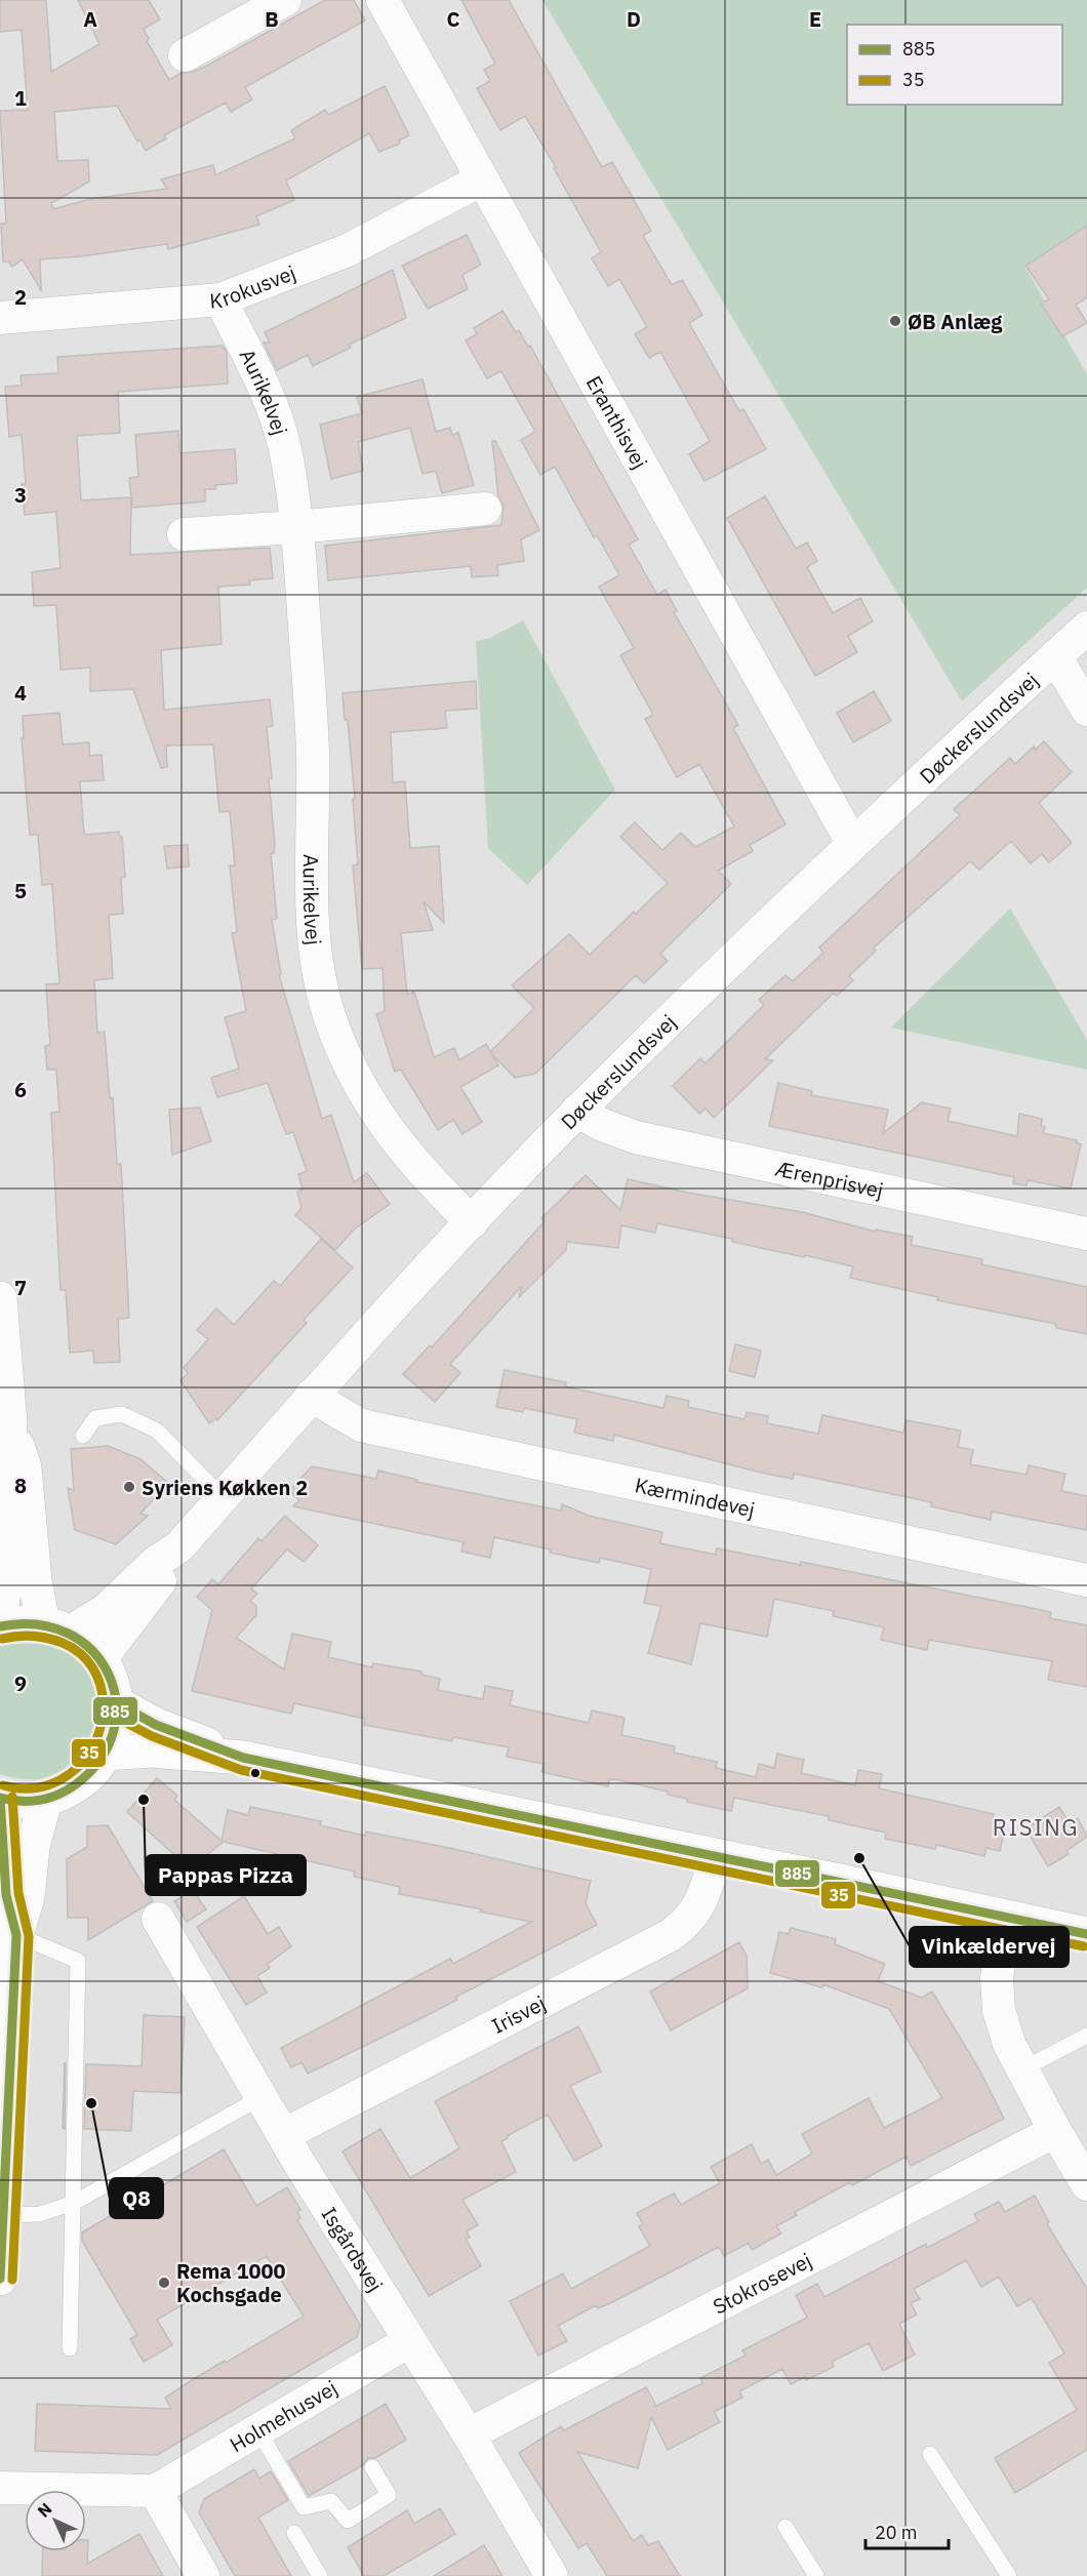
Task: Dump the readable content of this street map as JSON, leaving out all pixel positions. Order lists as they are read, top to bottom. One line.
{"streets":{"street":["Krokusvej","Aurikelvej","Eranthisvej","Døckerslundsvej","Ærenprisvej","Kærmindevej","Irisvej","Isgårdsvej","Stokrosevej","Holmehusvej"]},"crossings":[["Krokusvej","Aurikelvej"],["Krokusvej","Eranthisvej"],["Aurikelvej","Døckerslundsvej"],["Eranthisvej","Døckerslundsvej"],["Døckerslundsvej","Ærenprisvej"],["Døckerslundsvej","Kærmindevej"],["Irisvej","Isgårdsvej"],["Isgårdsvej","Stokrosevej"],["Isgårdsvej","Holmehusvej"]],"districts":["RISING"],"places":["ØB Anlæg","Syriens Køkken 2","Pappas Pizza","Vinkældervej","Q8","Rema 1000 Kochsgade"],"lines":["transit line 885","transit line 35"],"legend":["885","35"],"scale_bar":"20 m","north":"top left","grid":{"columns":["A","B","C","D","E"],"rows":["1","2","3","4","5","6","7","8","9"]}}
